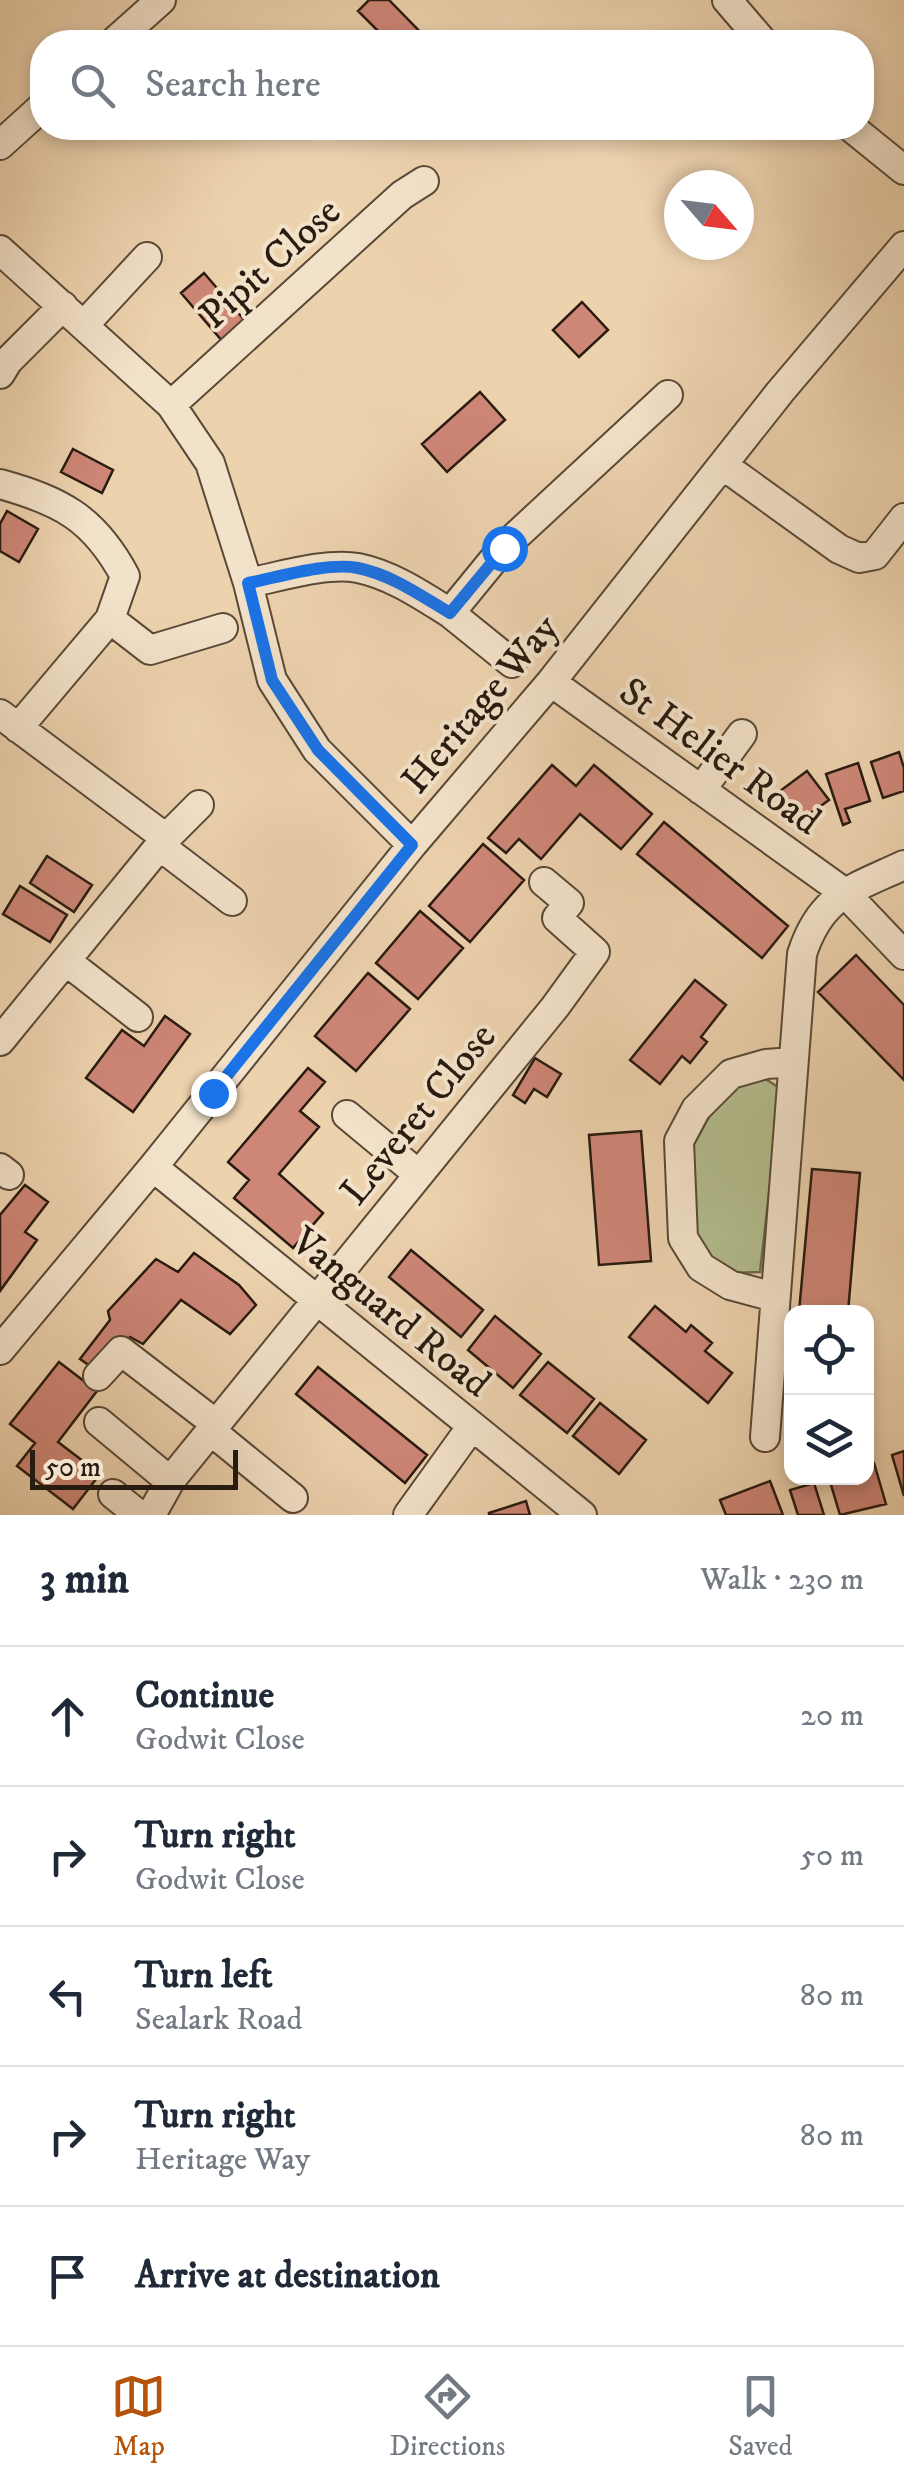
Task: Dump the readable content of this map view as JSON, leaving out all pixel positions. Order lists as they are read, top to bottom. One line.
{"streets":{"street":["Pipit Close","Heritage Way","St Helier Road","Leveret Close","Vanguard Road"]},"crossings":[["Heritage Way","St Helier Road"],["Heritage Way","Vanguard Road"],["Leveret Close","Vanguard Road"]],"scale_bar":"50 m","north":"bottom right","page":{"search":"Search here","scale":"50 m","heading":["3 min","Walk · 230 m"],"list":[["Continue","Godwit Close","20 m"],["Turn right","Godwit Close","50 m"],["Turn left","Sealark Road","80 m"],["Turn right","Heritage Way","80 m"],"Arrive at destination"],"nav":["Map","Directions","Saved"]}}
